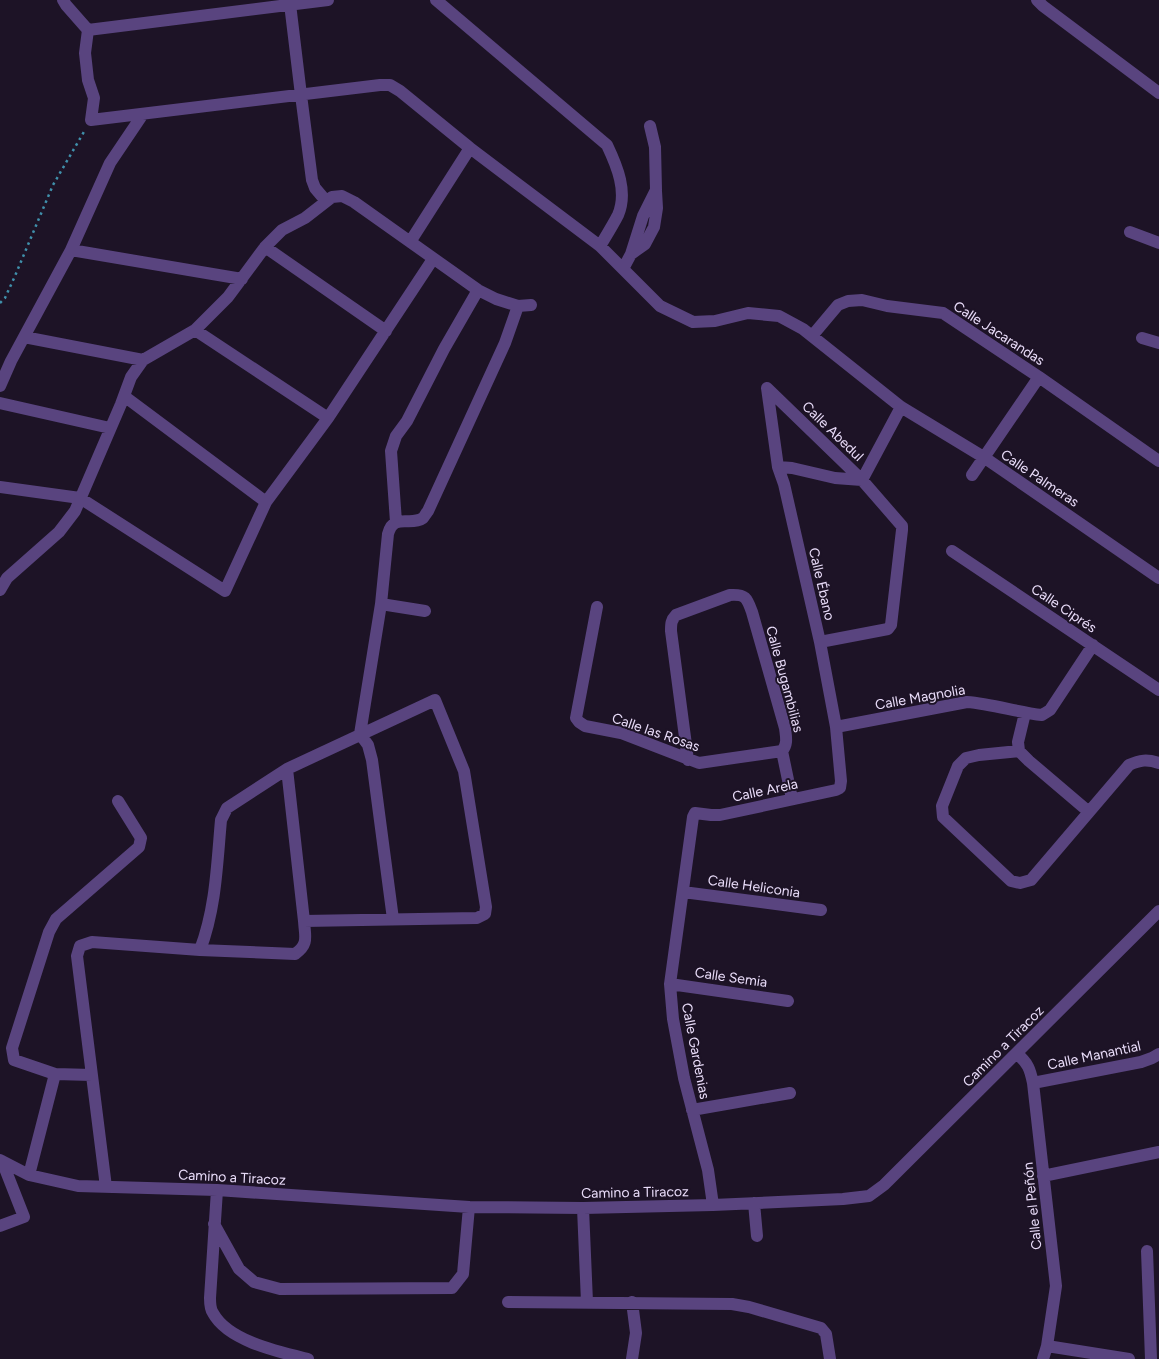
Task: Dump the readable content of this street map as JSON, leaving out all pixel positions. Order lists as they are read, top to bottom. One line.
{"streets":{"street":["Calle Jacarandas","Calle Abedul","Calle Palmeras","Calle Ébano","Calle Ciprés","Calle Bugambilias","Calle Magnolia","Calle las Rosas","Calle Arela","Calle Heliconia","Calle Semia","Camino a Tiracoz","Calle Gardenias","Calle Manantial","Calle el Peñón"]},"crossings":[["Calle Jacarandas","Calle Palmeras"],["Calle Abedul","Calle Palmeras"],["Calle Abedul","Calle Ébano"],["Calle Ébano","Calle Magnolia"],["Calle Ébano","Calle Arela"],["Calle Ciprés","Calle Magnolia"],["Calle Bugambilias","Calle las Rosas"],["Calle Bugambilias","Calle Arela"],["Calle Arela","Calle Gardenias"],["Calle Heliconia","Calle Gardenias"],["Calle Semia","Calle Gardenias"],["Camino a Tiracoz","Calle Gardenias"],["Camino a Tiracoz","Calle el Peñón"],["Calle Manantial","Calle el Peñón"]]}
